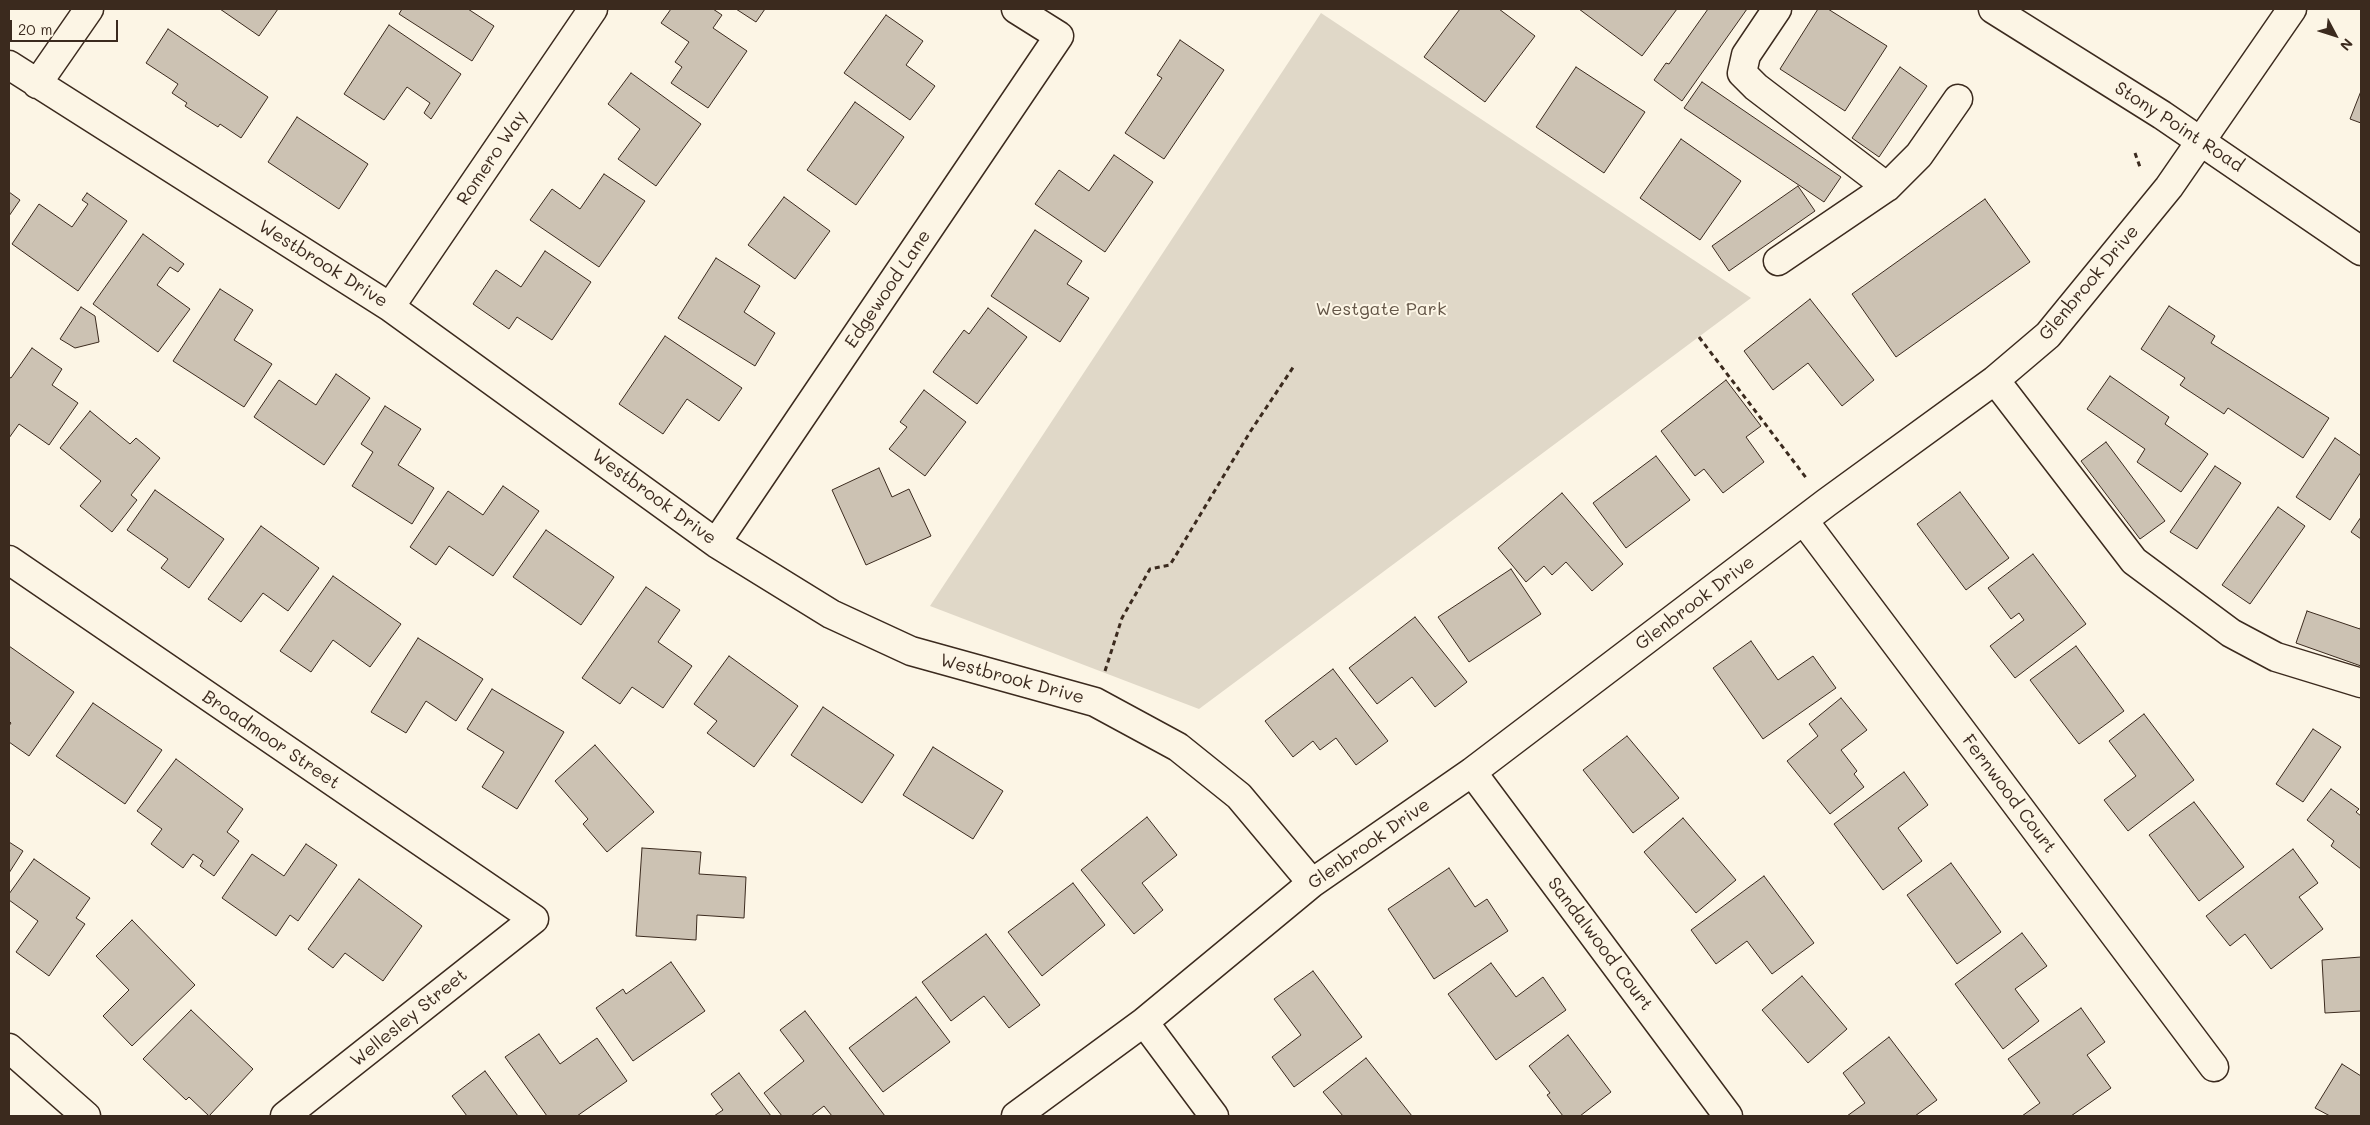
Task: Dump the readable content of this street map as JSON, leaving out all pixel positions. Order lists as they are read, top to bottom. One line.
{"streets":{"street":["Stony Point Road","Romero Way","Westbrook Drive","Glenbrook Drive","Edgewood Lane","Broadmoor Street","Fernwood Court","Sandalwood Court","Wellesley Street"]},"crossings":[["Stony Point Road","Glenbrook Drive"],["Romero Way","Westbrook Drive"],["Westbrook Drive","Glenbrook Drive"],["Westbrook Drive","Edgewood Lane"],["Glenbrook Drive","Fernwood Court"],["Glenbrook Drive","Sandalwood Court"],["Broadmoor Street","Wellesley Street"]],"parks":["Westgate Park"],"scale_bar":"20 m","north":"bottom right"}
